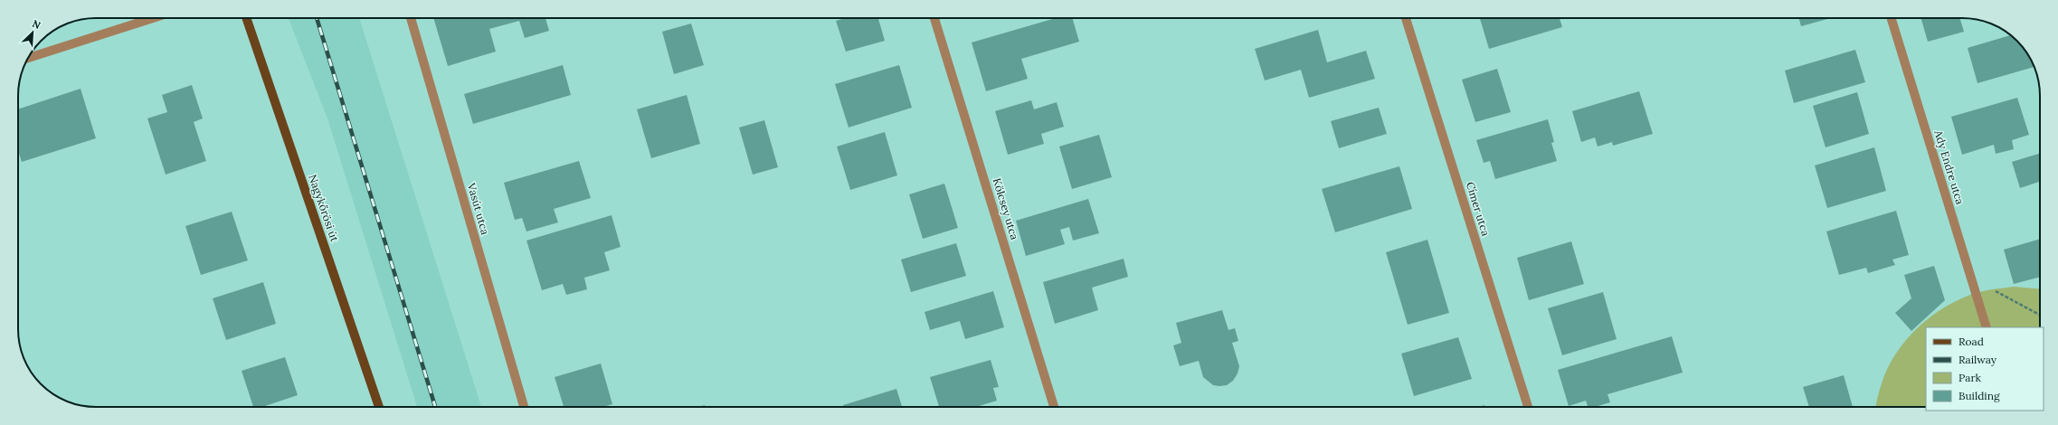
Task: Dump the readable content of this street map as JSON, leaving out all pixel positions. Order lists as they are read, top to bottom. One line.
{"streets":{"main road":["Nagykőrösi út"],"street":["Ady Endre utca","Vasút utca","Kölcsey utca","Címer utca"]},"legend":["Road","Railway","Park","Building"],"north":"top right"}
